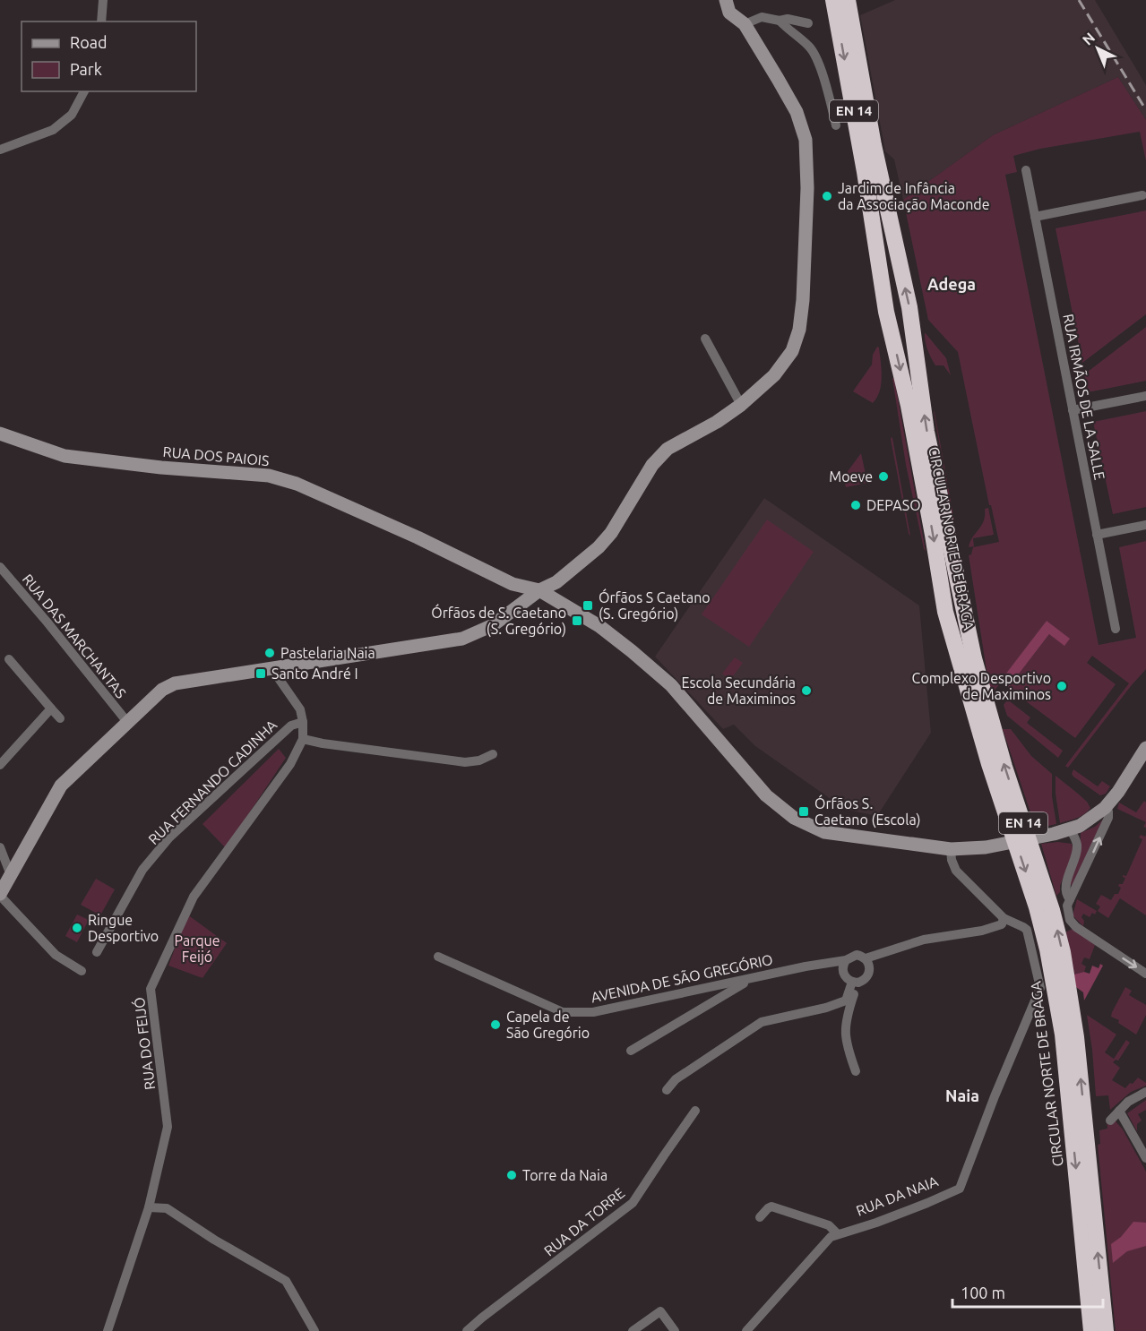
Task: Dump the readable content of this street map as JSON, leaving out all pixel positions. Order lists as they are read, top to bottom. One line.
{"streets":{"highway":["EN 14","CIRCULAR NORTE DE BRAGA"],"street":["RUA IRMÃOS DE LA SALLE","RUA DOS PAIOIS","RUA DAS MARCHANTAS","RUA FERNANDO CADINHA","AVENIDA DE SÃO GREGÓRIO","RUA DO FEIJÓ","RUA DA NAIA","RUA DA TORRE"]},"crossings":[["RUA FERNANDO CADINHA","RUA DO FEIJÓ"]],"districts":["Adega","Naia"],"parks":["Parque Feijó"],"places":{"other":["Jardim de Infância da Associação Maconde","Moeve","DEPASO","Pastelaria Naia","Complexo Desportivo de Maximinos","Escola Secundária de Maximinos","Ringue Desportivo","Capela de São Gregório","Torre da Naia"],"transit":["Órfãos S Caetano (S. Gregório)","Órfãos de S. Caetano (S. Gregório)","Santo André I","Órfãos S. Caetano (Escola)"]},"legend":["Road","Park"],"scale_bar":"100 m","north":"top left"}
